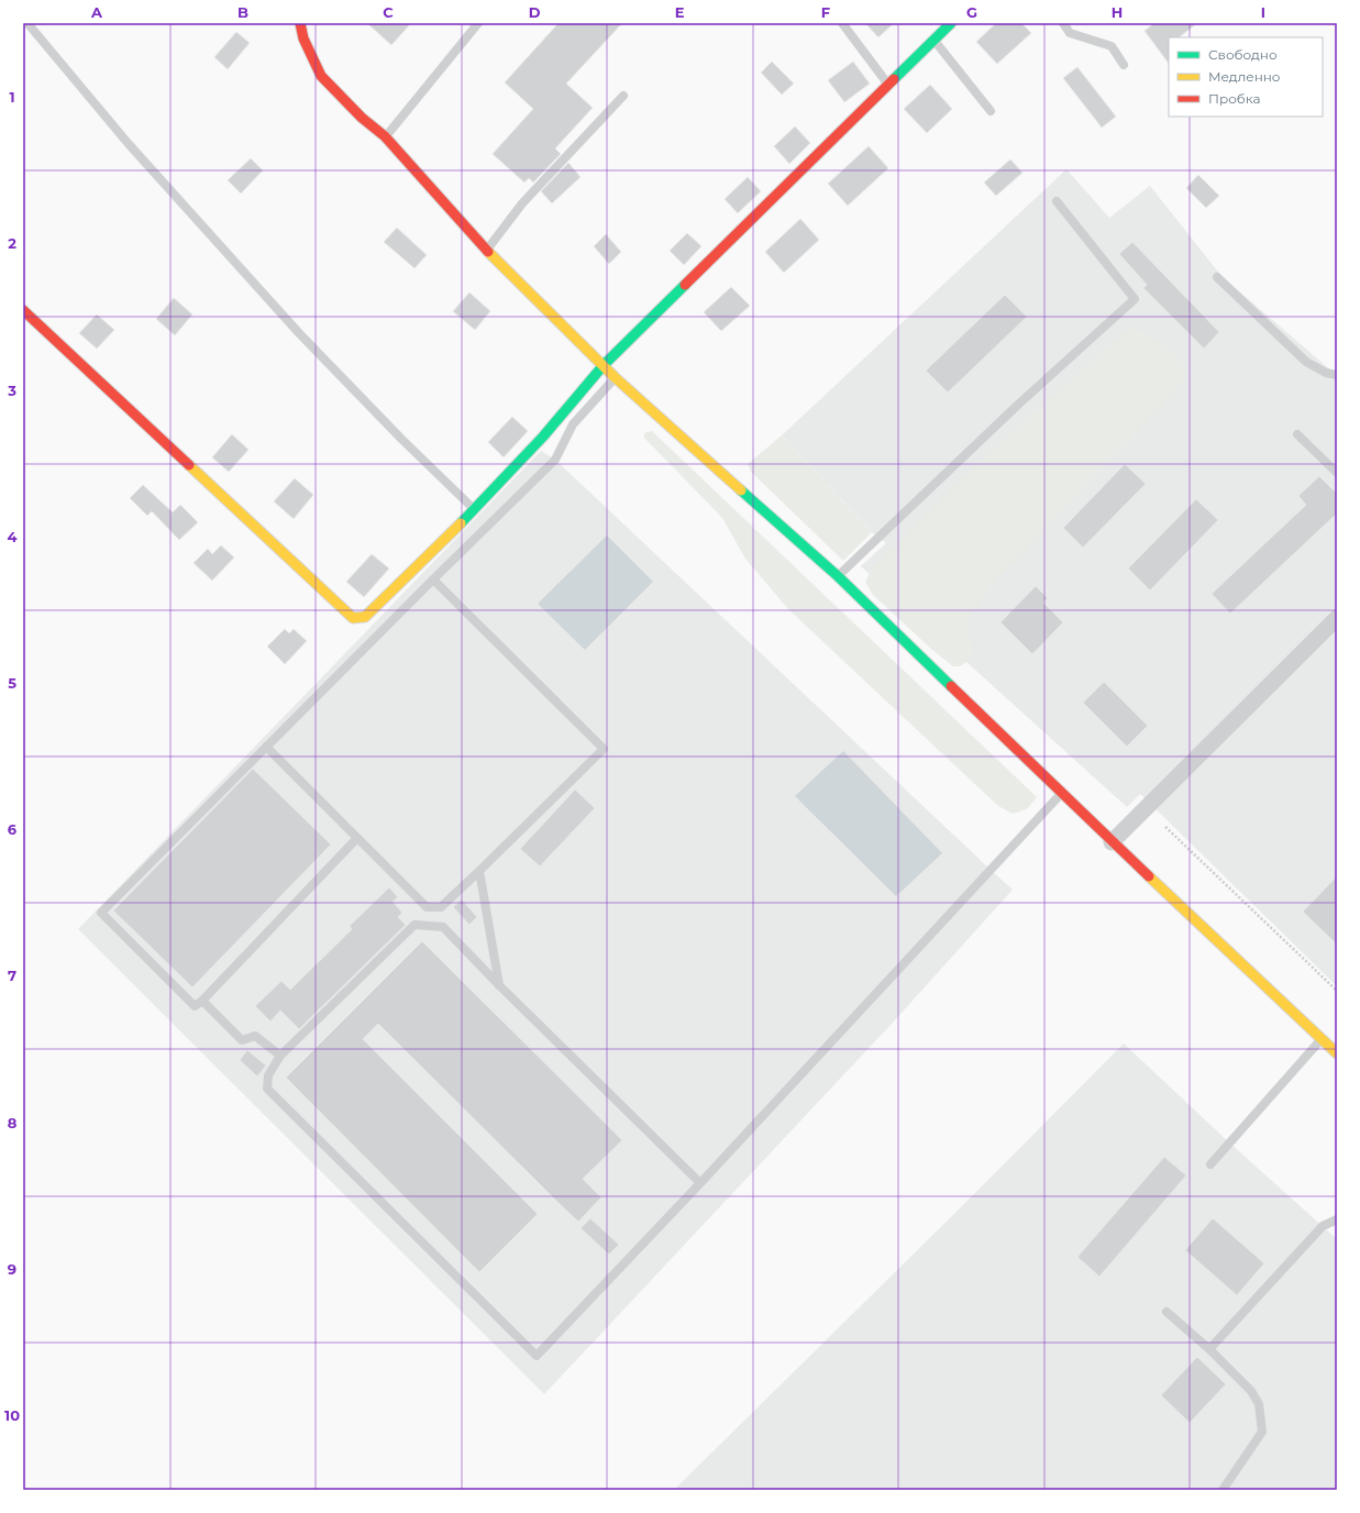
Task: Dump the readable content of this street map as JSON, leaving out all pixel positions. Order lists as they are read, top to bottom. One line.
{"legend":["Свободно","Медленно","Пробка"],"grid":{"columns":["A","B","C","D","E","F","G","H","I"],"rows":["1","2","3","4","5","6","7","8","9","10"]}}
